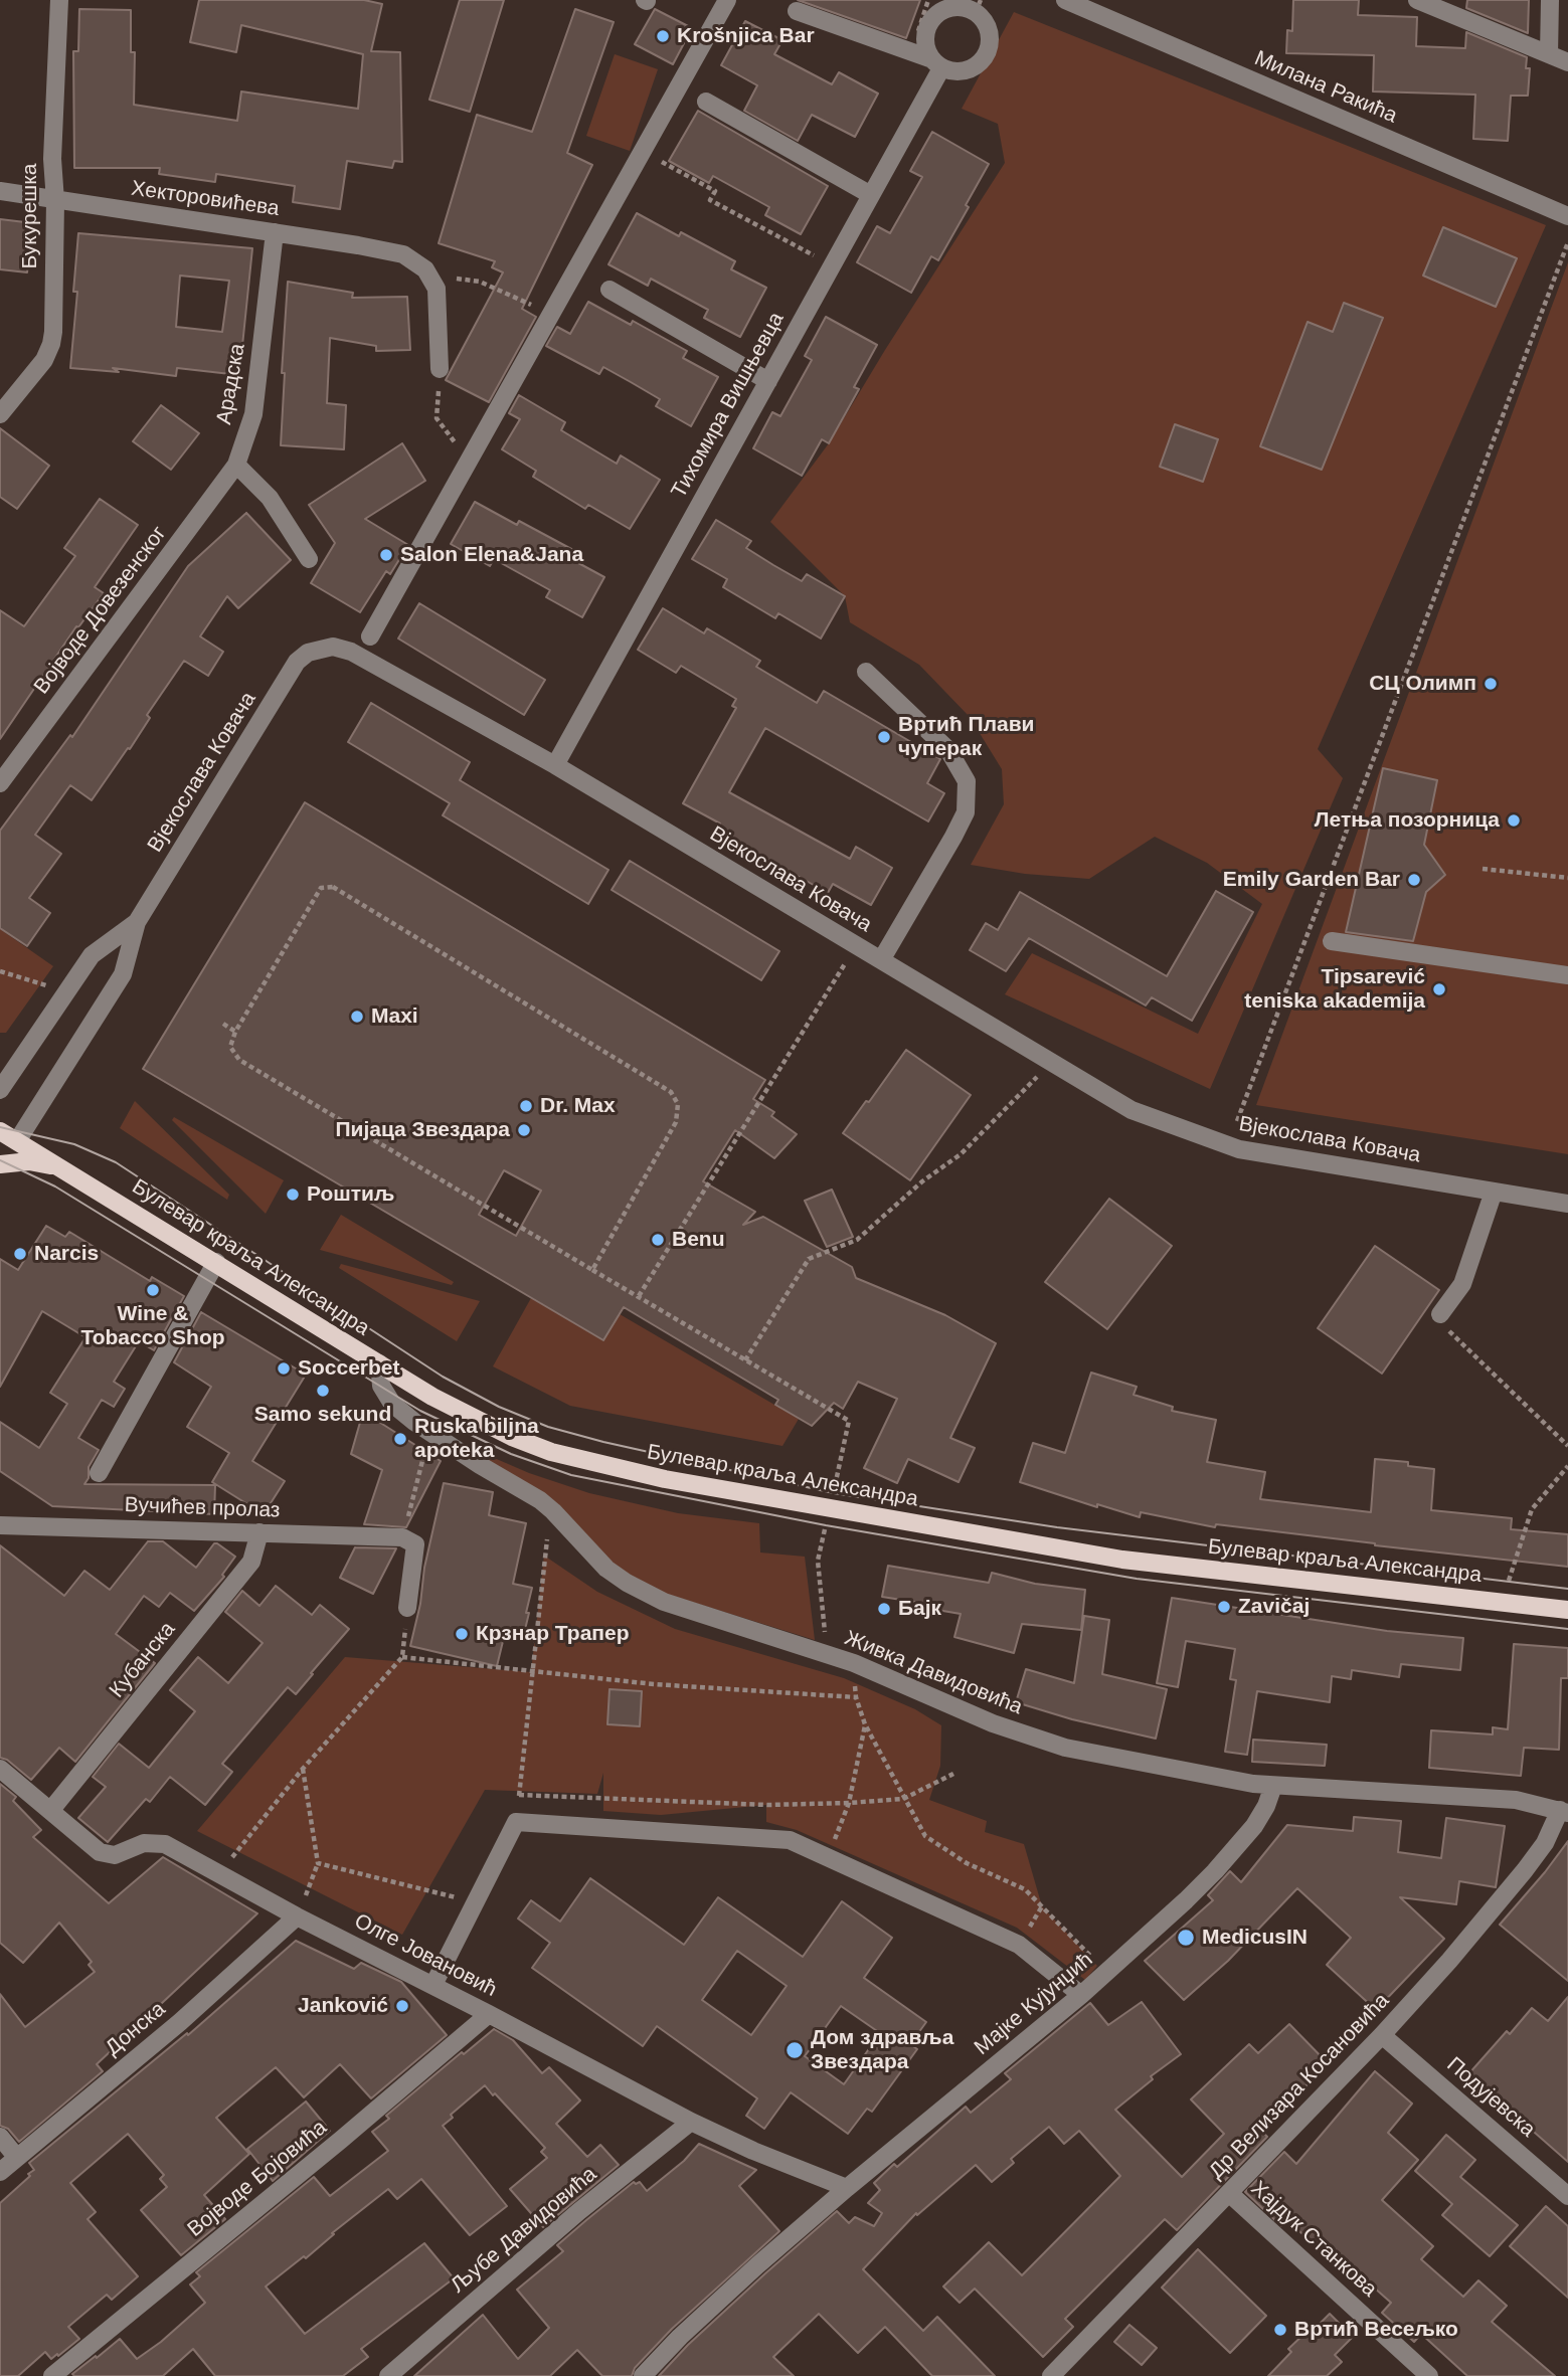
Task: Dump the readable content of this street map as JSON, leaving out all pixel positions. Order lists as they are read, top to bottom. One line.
{"streets":{"main road":["Вјекослава Ковача","Булевар краља Александра"],"street":["Милана Ракића","Хекторовићева","Букурешка","Арадска","Тихомира Вишњевца","Војводе Довезенског","Вучићев пролаз","Кубанска","Живка Давидовића","Олге Јовановић","Мајке Кујунџић","Донска","Др Велизара Косановића","Подујевска","Војводе Бојовића","Љубе Давидовића","Хајдук Станкова"]},"crossings":[["Хекторовићева","Букурешка"],["Хекторовићева","Арадска"],["Арадска","Војводе Довезенског"],["Тихомира Вишњевца","Вјекослава Ковача"],["Вјекослава Ковача","Булевар краља Александра"],["Булевар краља Александра","Живка Давидовића"],["Вучићев пролаз","Кубанска"],["Кубанска","Олге Јовановић"],["Живка Давидовића","Мајке Кујунџић"],["Живка Давидовића","Др Велизара Косановића"],["Олге Јовановић","Мајке Кујунџић"],["Олге Јовановић","Донска"],["Олге Јовановић","Војводе Бојовића"],["Олге Јовановић","Љубе Давидовића"],["Др Велизара Косановића","Подујевска"],["Др Велизара Косановића","Хајдук Станкова"]],"places":["Krošnjica Bar","Salon Elena&Jana","СЦ Олимп","Вртић Плави чуперак","Летња позорница","Emily Garden Bar","Tipsarević teniska akademija","Maxi","Dr. Max","Пијаца Звездара","Роштиљ","Benu","Narcis","Wine & Tobacco Shop","Soccerbet","Samo sekund","Ruska biljna apoteka","Zavičaj","Бајк","Крзнар Трапер","MedicusIN","Janković","Дом здравља Звездара","Вртић Весељко"]}
